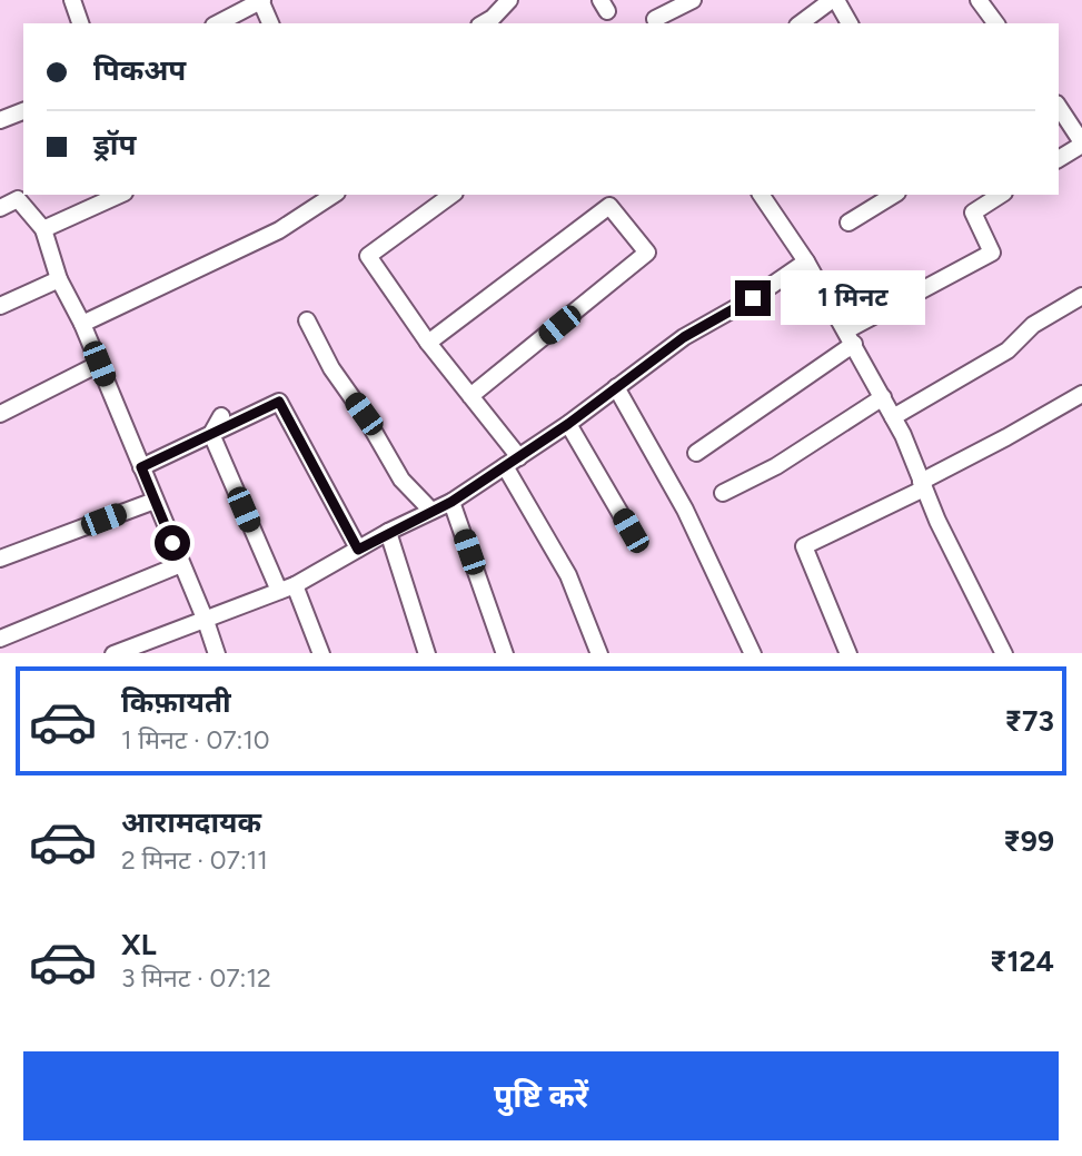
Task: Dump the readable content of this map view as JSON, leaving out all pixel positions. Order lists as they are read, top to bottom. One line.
{"page":{"banner":["पिकअप","ड्रॉप"],"bubble":"1 मिनट","list":[{"name":"किफ़ायती","note":"1 मिनट · 07:10","value":"₹73"},{"name":"आरामदायक","note":"2 मिनट · 07:11","value":"₹99"},{"name":"XL","note":"3 मिनट · 07:12","value":"₹124"}],"buttons":"पुष्टि करें"}}
